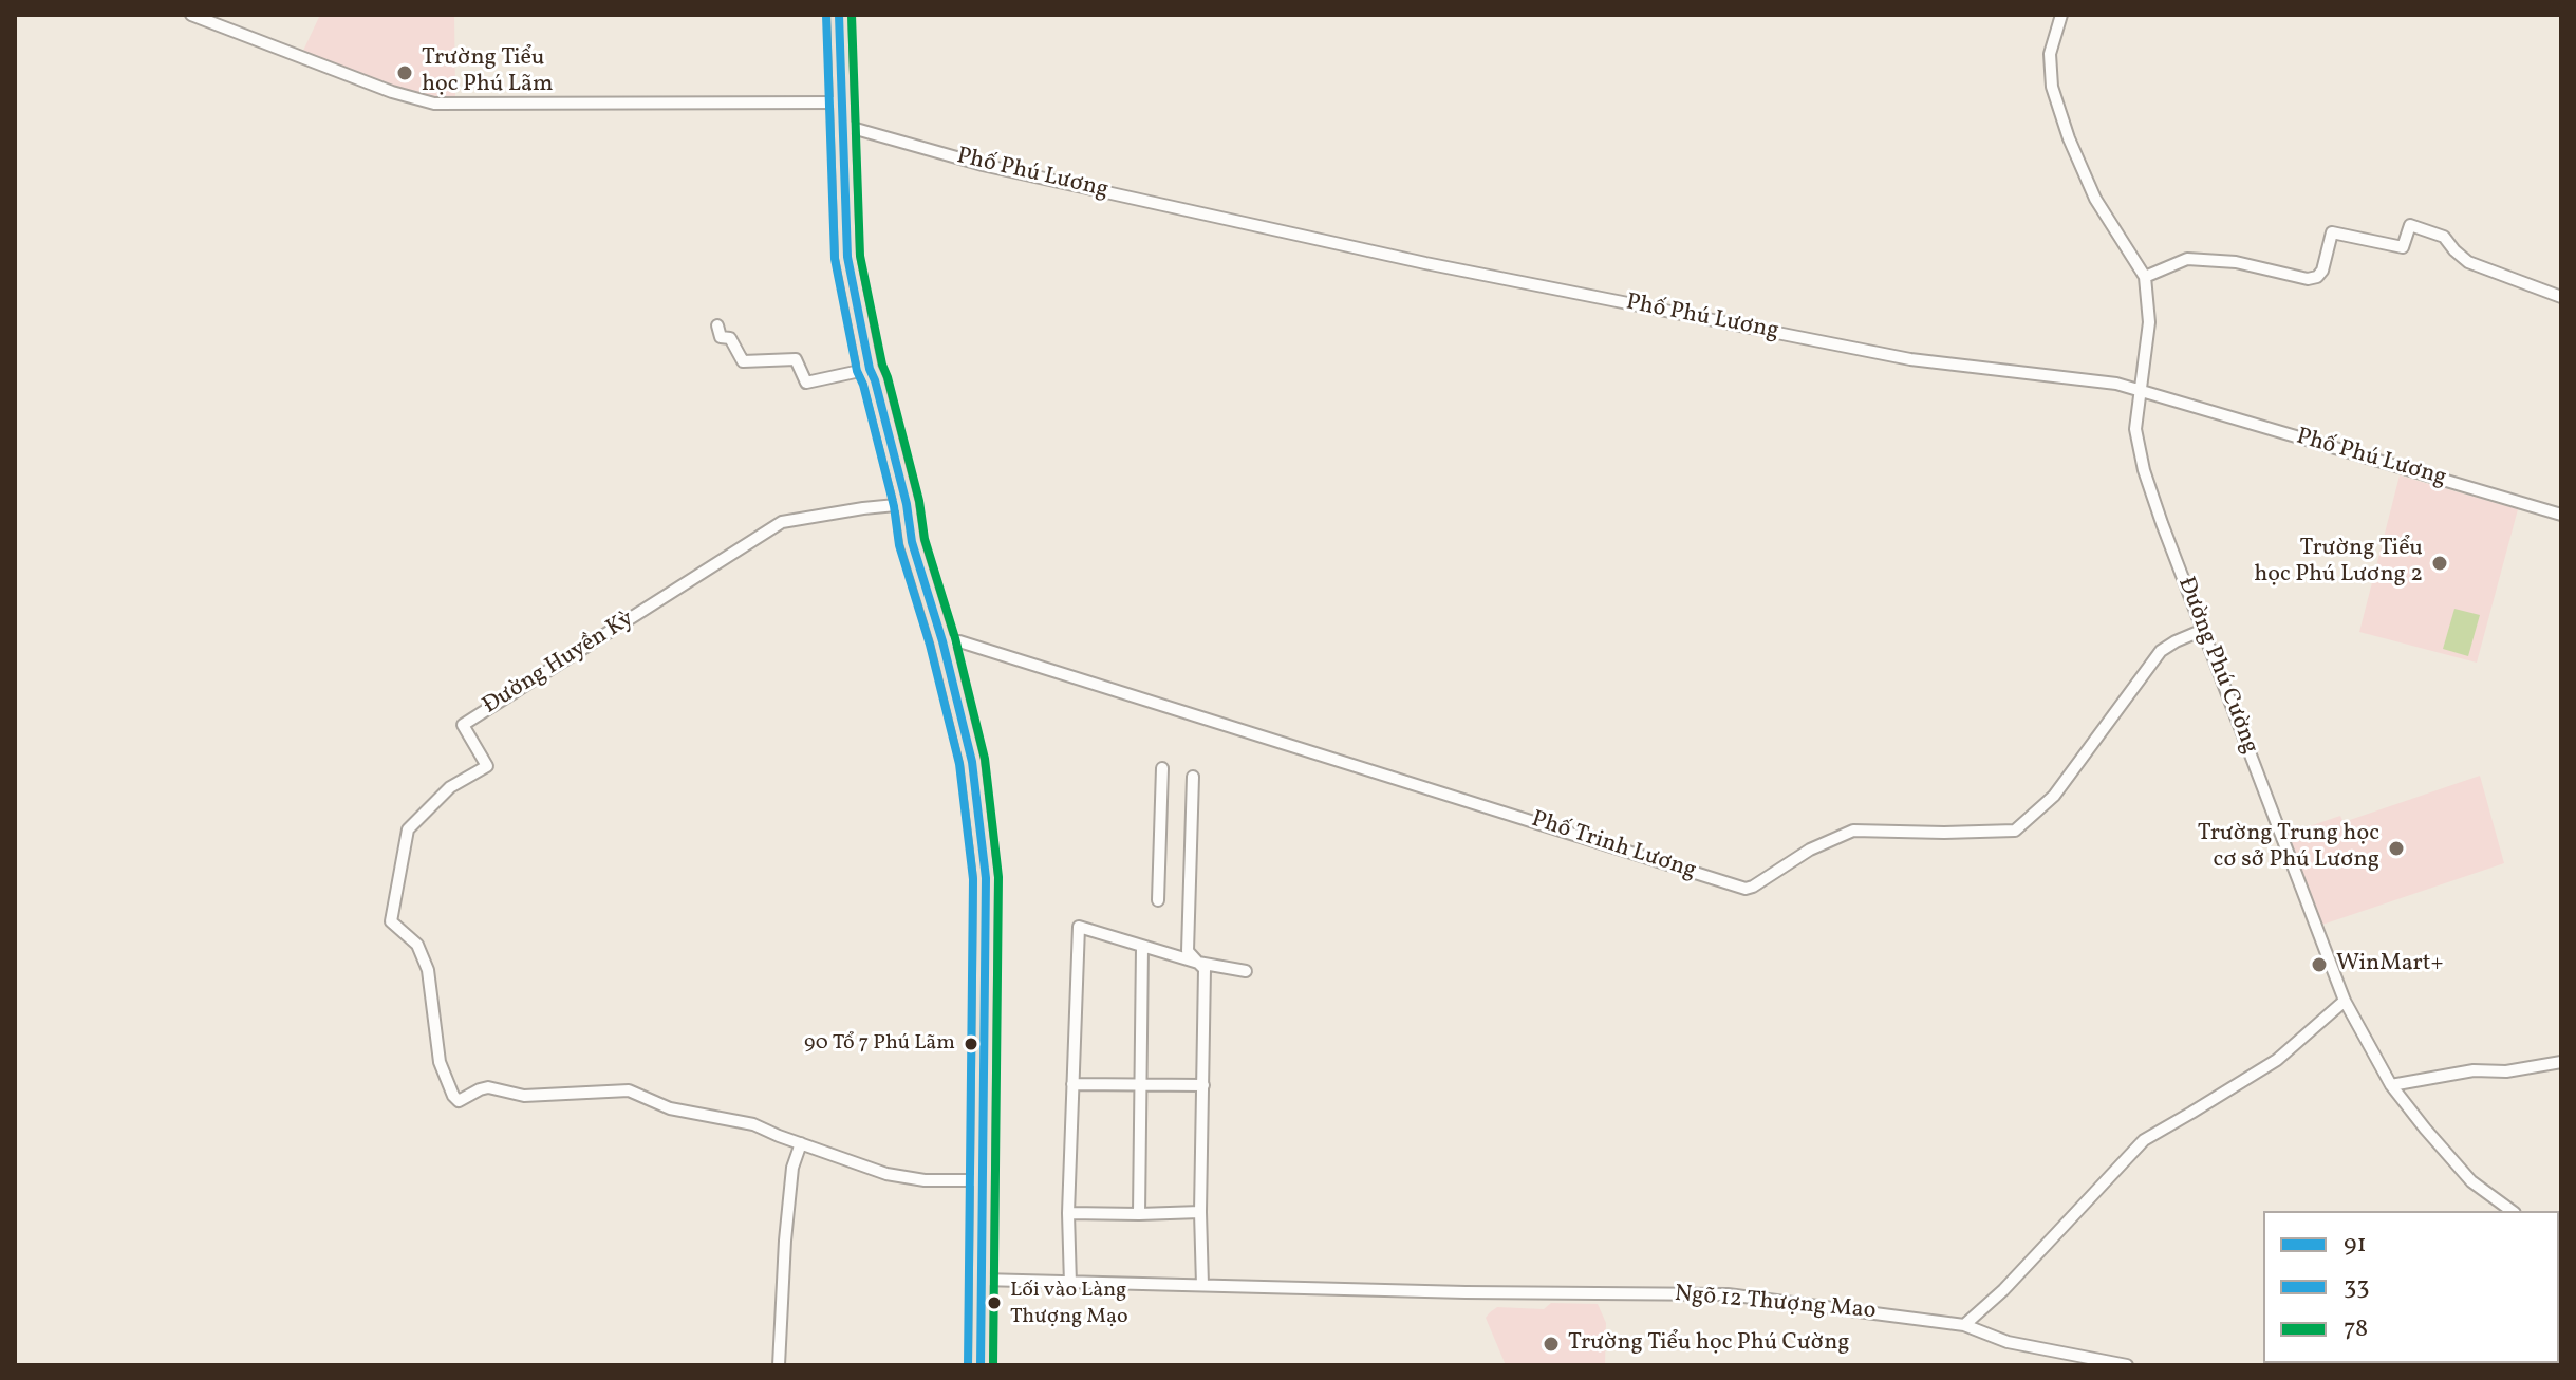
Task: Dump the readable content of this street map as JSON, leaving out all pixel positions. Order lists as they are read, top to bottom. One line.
{"streets":{"street":["Phố Phú Lương","Đường Huyền Kỳ","Đường Phú Cường","Phố Trinh Lương","Ngõ 12 Thượng Mao"]},"crossings":[["Phố Phú Lương","Đường Phú Cường"],["Đường Phú Cường","Phố Trinh Lương"]],"places":["Trường Tiểu học Phú Lãm","Trường Tiểu học Phú Lương 2","Trường Trung học cơ sở Phú Lương","WinMart+","90 Tổ 7 Phú Lãm","Lối vào Làng Thượng Mạo","Trường Tiểu học Phú Cường"],"lines":["transit line 91","transit line 33","transit line 78"],"legend":["91","33","78"]}
